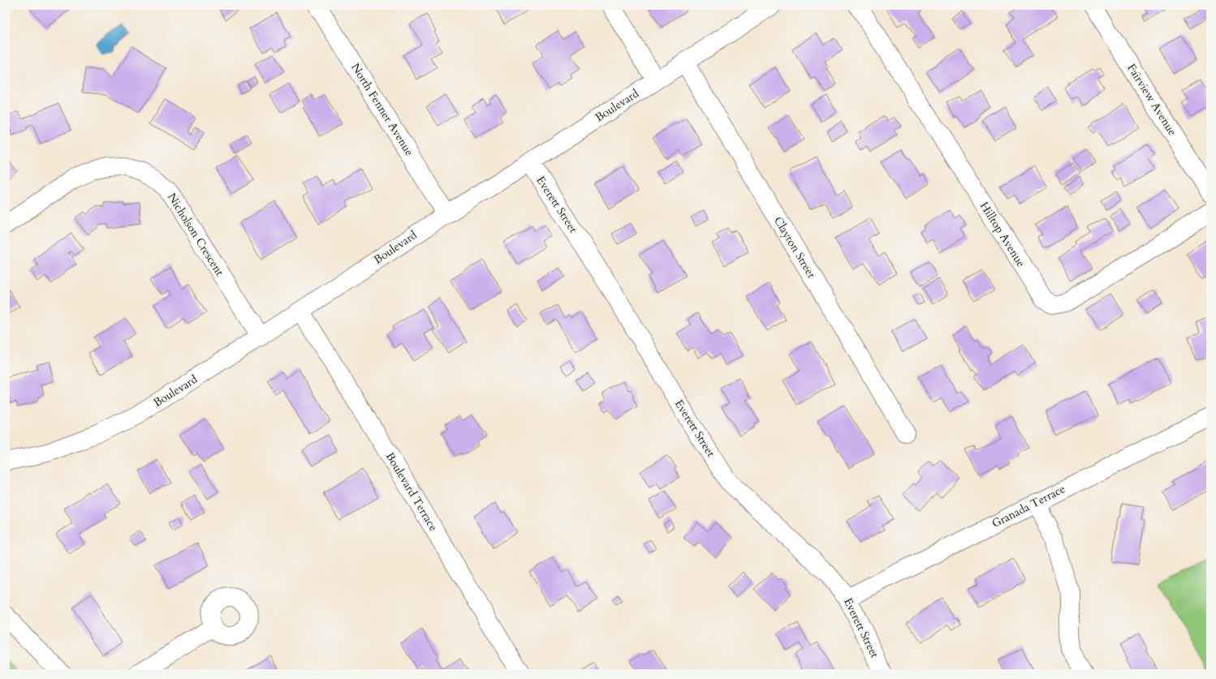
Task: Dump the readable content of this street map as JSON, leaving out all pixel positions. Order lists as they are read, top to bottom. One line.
{"streets":{"street":["Fairview Avenue","Boulevard","North Fenner Avenue","Everett Street","Nicholson Crescent","Hilltop Avenue","Clayton Street","Boulevard Terrace","Granada Terrace"]},"crossings":[["Boulevard","North Fenner Avenue"],["Boulevard","Everett Street"],["Boulevard","Nicholson Crescent"],["Boulevard","Clayton Street"],["Boulevard","Boulevard Terrace"],["Everett Street","Granada Terrace"]]}
